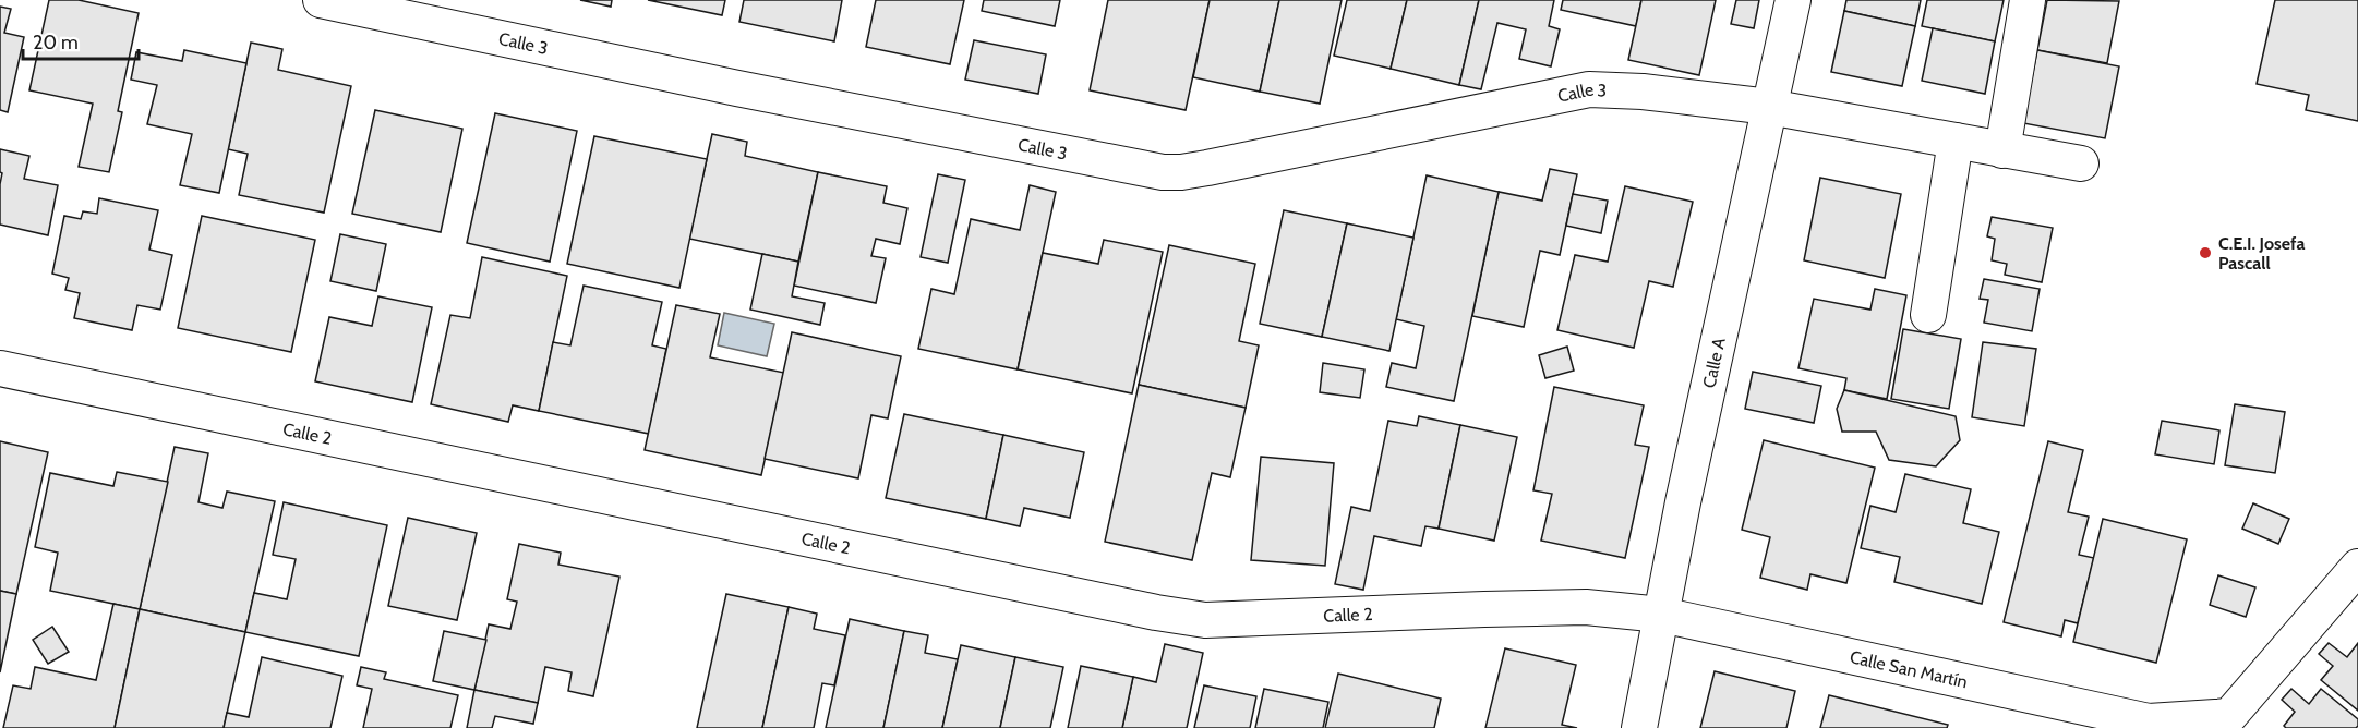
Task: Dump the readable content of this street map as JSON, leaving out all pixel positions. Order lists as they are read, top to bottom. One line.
{"streets":{"street":["Calle 3","Calle A","Calle 2","Calle San Martín"]},"crossings":[["Calle 3","Calle A"],["Calle A","Calle 2"],["Calle A","Calle San Martín"],["Calle 2","Calle San Martín"]],"places":["C.E.I. Josefa Pascall"],"scale_bar":"20 m"}
